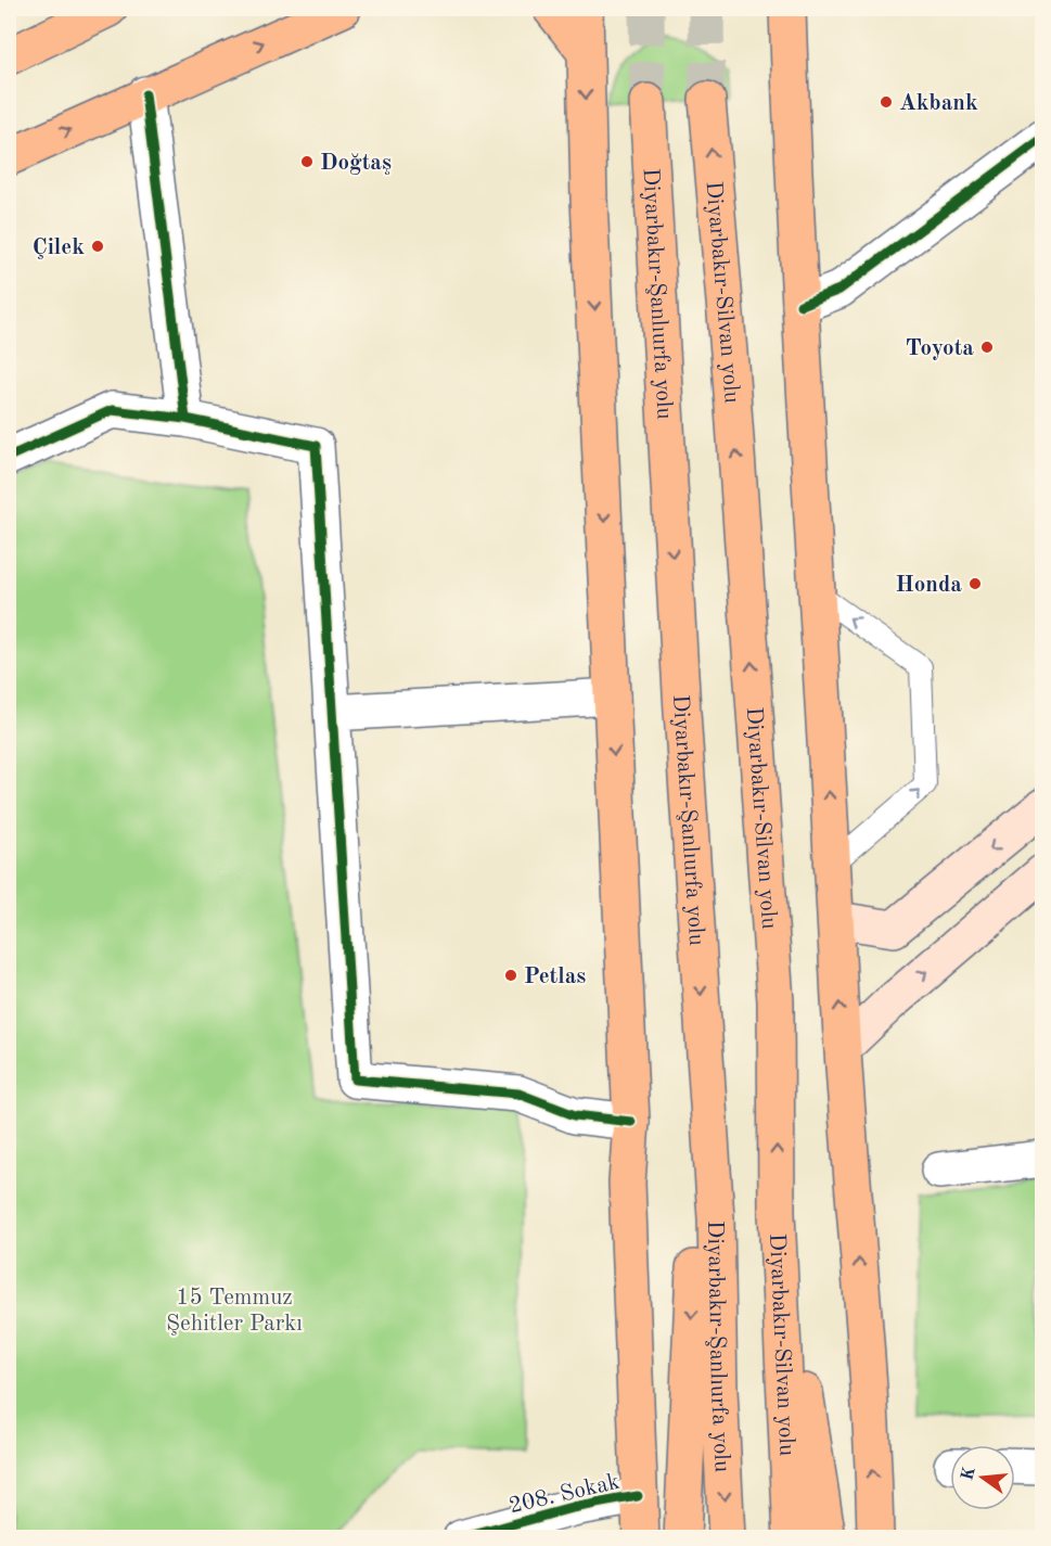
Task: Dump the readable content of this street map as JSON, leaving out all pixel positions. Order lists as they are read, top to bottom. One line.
{"streets":{"main road":["Diyarbakır-Silvan yolu","Diyarbakır-Şanlıurfa yolu"],"street":["208. Sokak"]},"parks":["15 Temmuz Şehitler Parkı"],"places":["Akbank","Doğtaş","Çilek","Toyota","Honda","Petlas"],"north":"left"}
